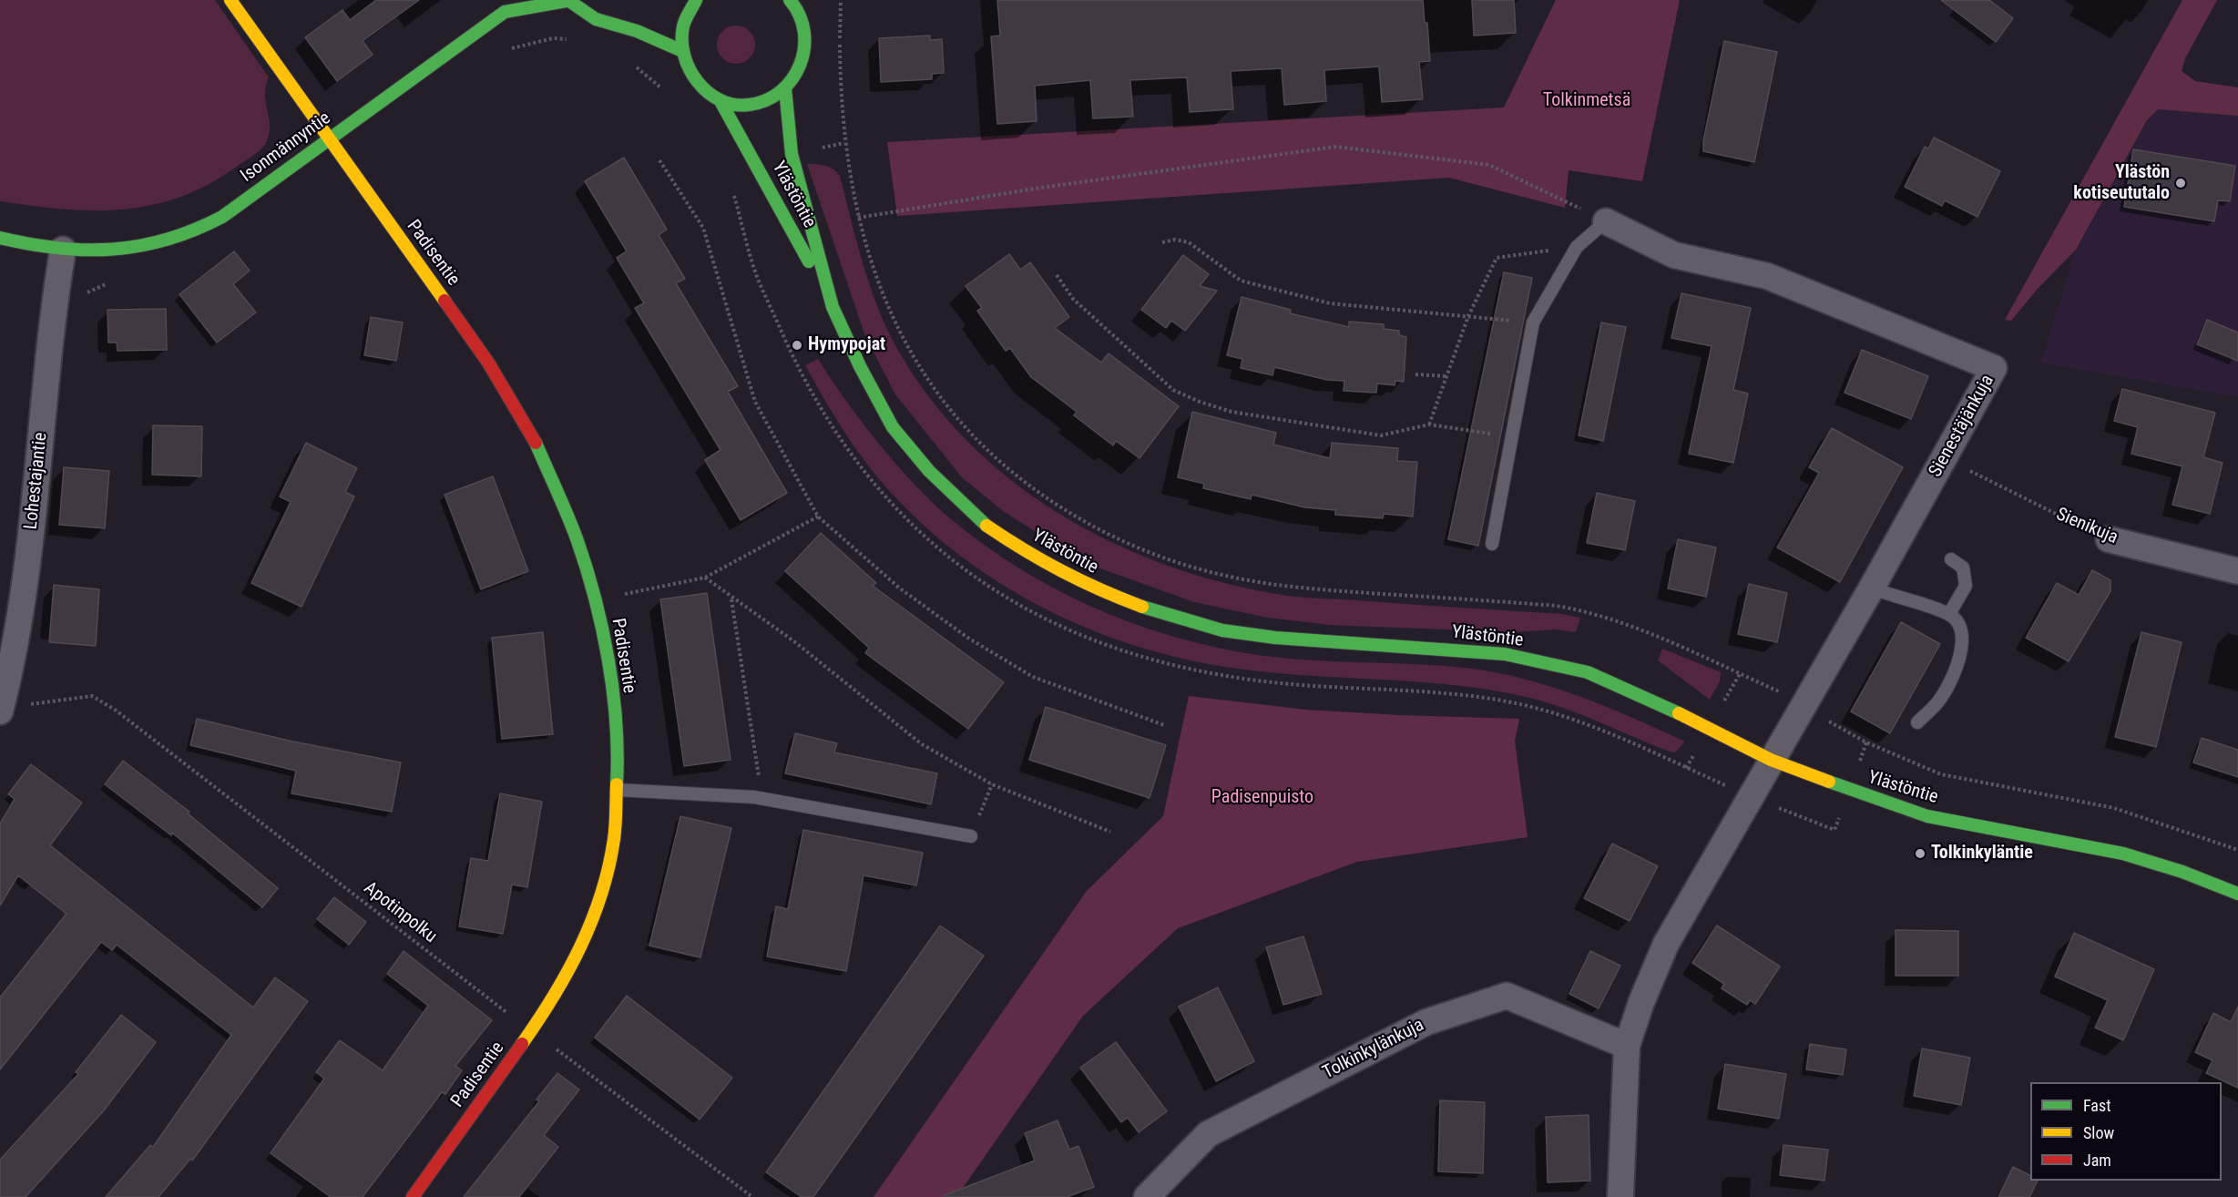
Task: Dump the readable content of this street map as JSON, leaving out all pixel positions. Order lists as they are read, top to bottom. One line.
{"streets":{"main road":["Isonmännyntie","Ylästöntie","Padisentie"],"street":["Sienestäjänkuja","Lohestajantie","Sienikuja","Tolkinkylänkuja"],"path":["Apotinpolku"]},"crossings":[["Isonmännyntie","Padisentie"],["Isonmännyntie","Lohestajantie"],["Ylästöntie","Sienestäjänkuja"],["Padisentie","Apotinpolku"],["Sienestäjänkuja","Sienikuja"]],"parks":["Tolkinmetsä","Padisenpuisto"],"places":["Ylästön kotiseututalo","Hymypojat","Tolkinkyläntie"],"legend":["Fast","Slow","Jam"]}
